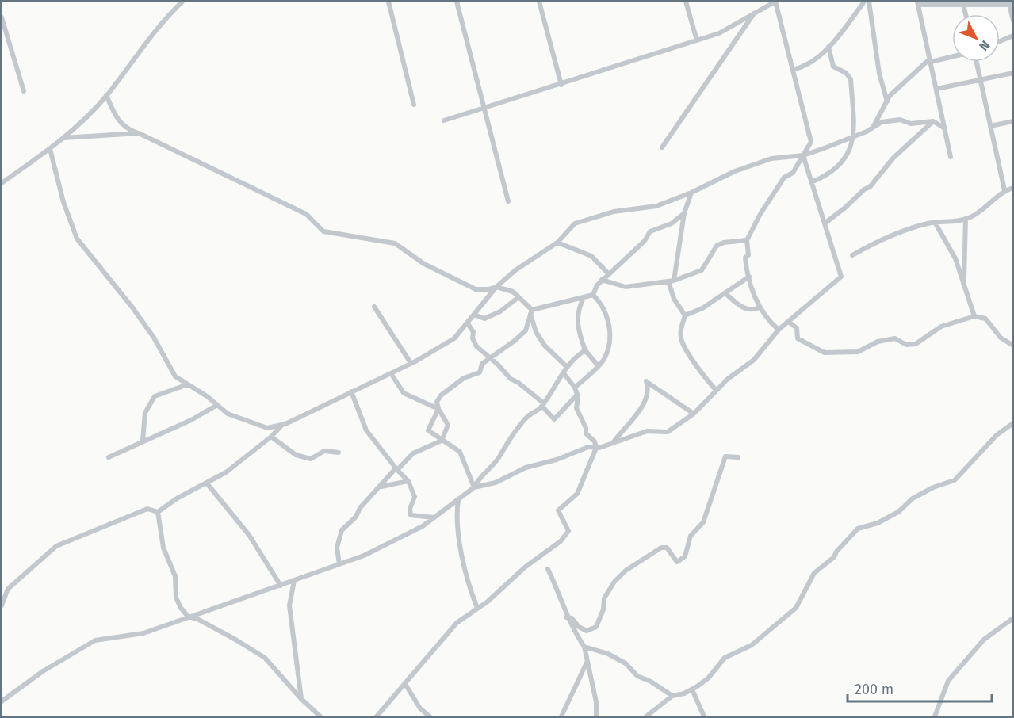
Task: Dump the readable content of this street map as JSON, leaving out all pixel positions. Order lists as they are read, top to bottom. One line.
{"scale_bar":"200 m","north":"bottom right"}
